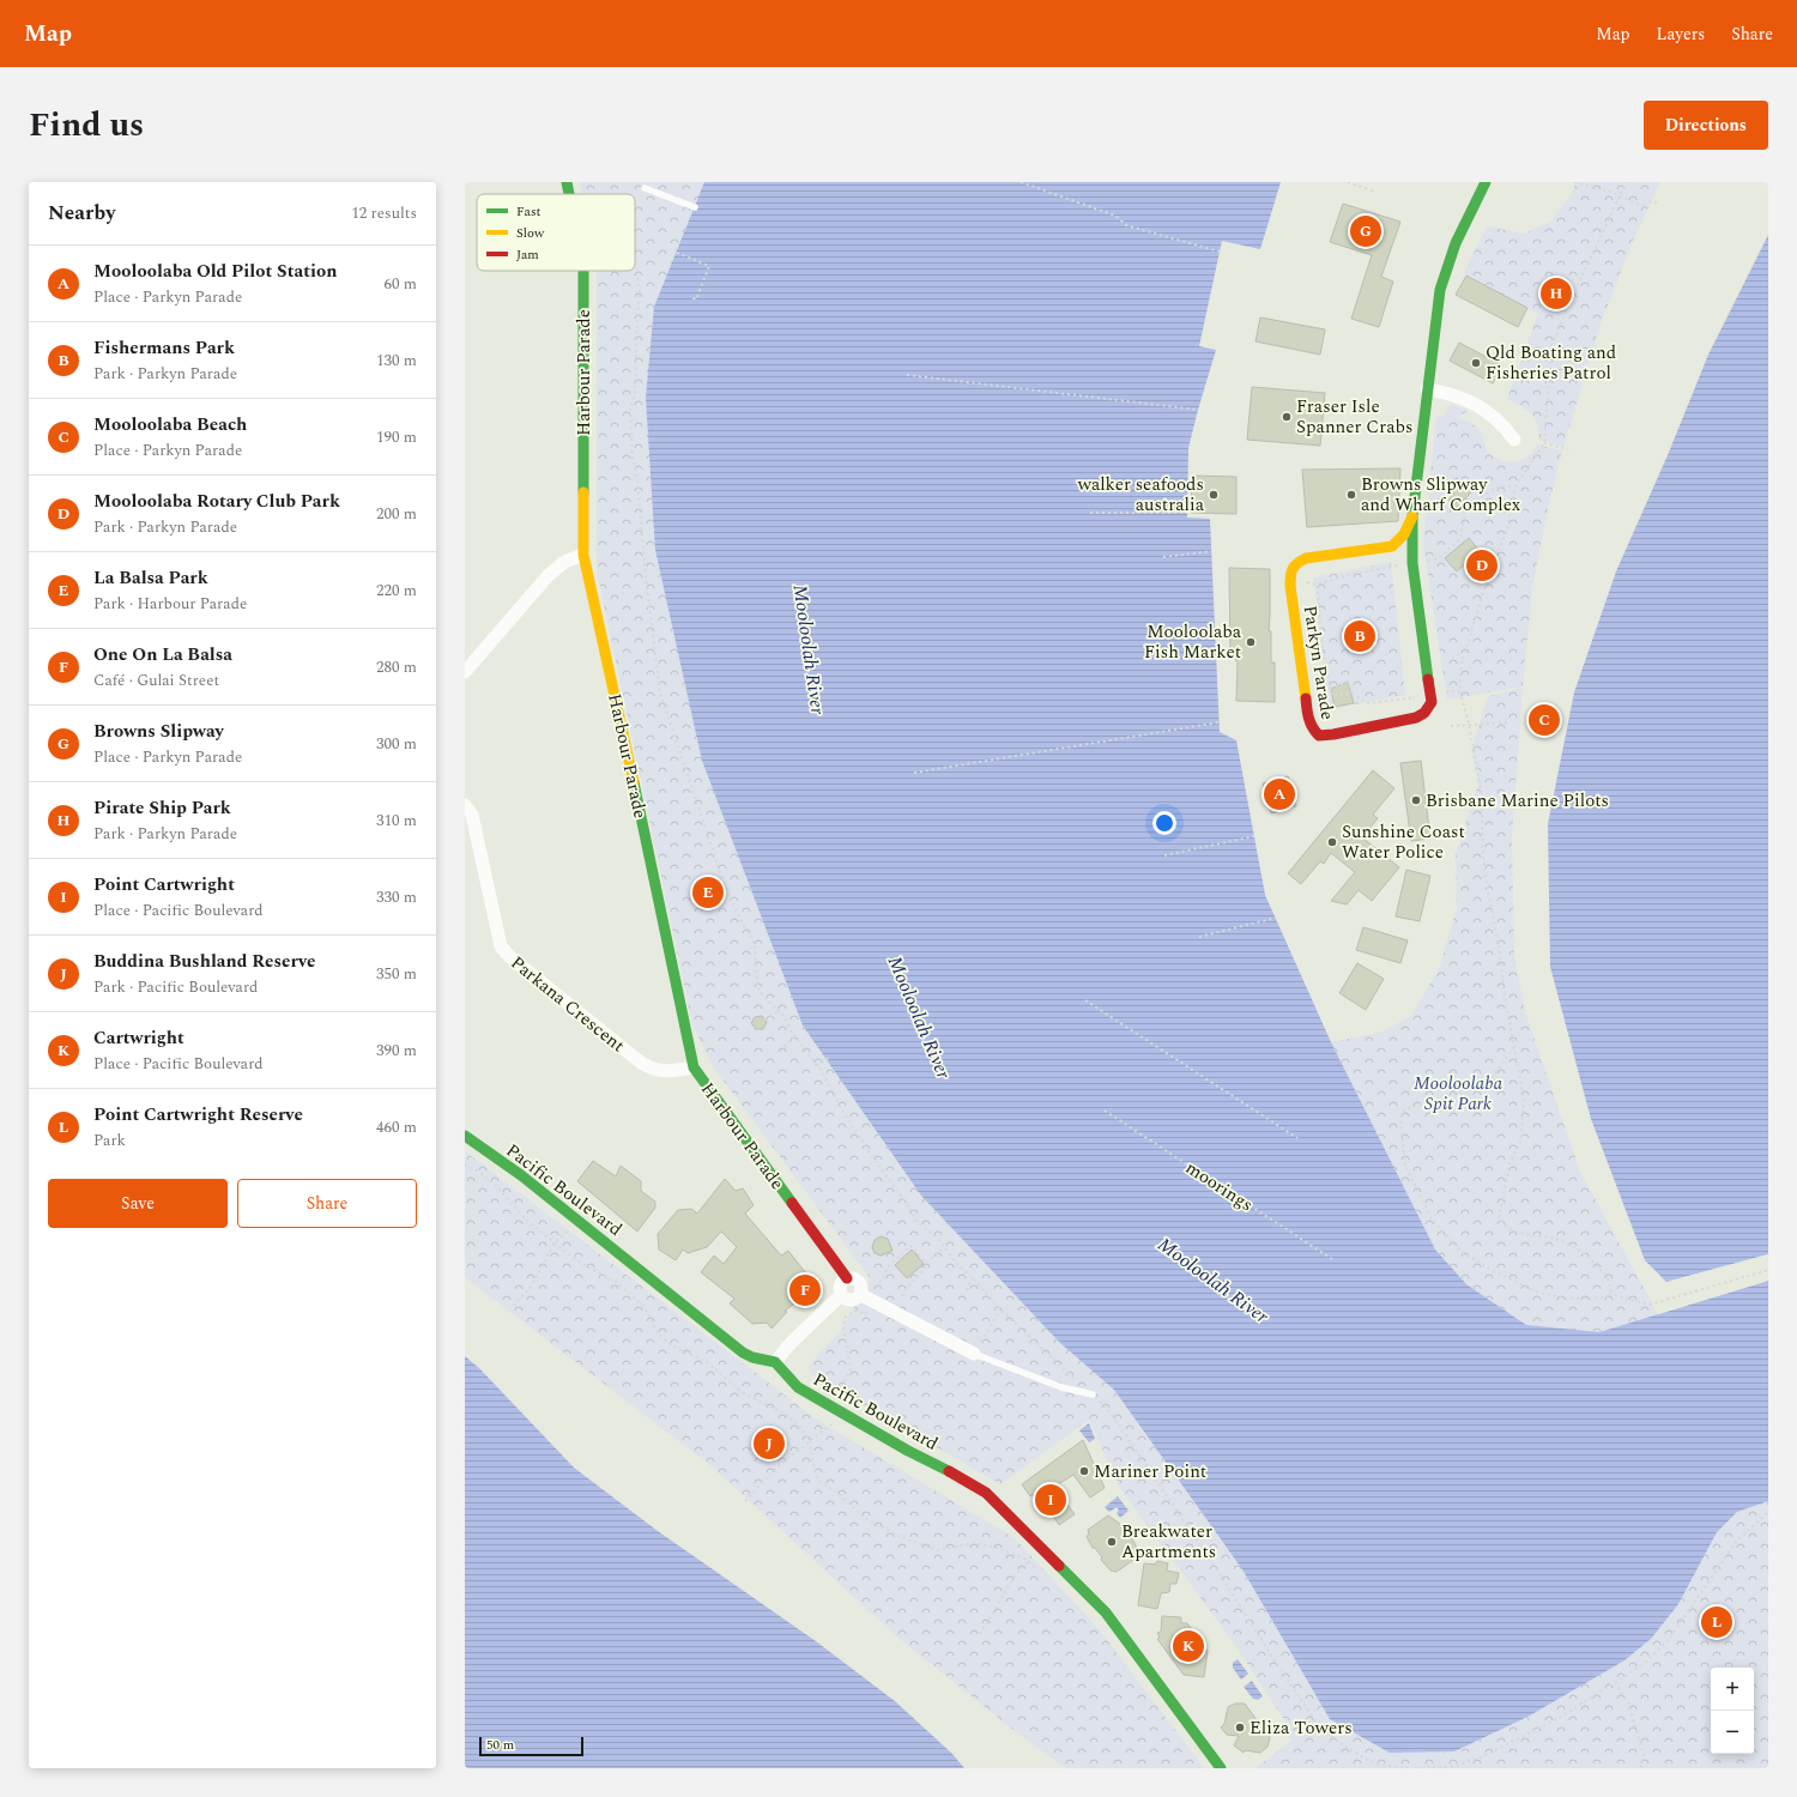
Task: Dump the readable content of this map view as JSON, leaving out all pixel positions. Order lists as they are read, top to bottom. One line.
{"streets":{"street":["Harbour Parade","Parkyn Parade","Parkana Crescent","Pacific Boulevard"],"path":["moorings"]},"crossings":[["Harbour Parade","Parkana Crescent"]],"water":["Mooloolah River"],"parks":["Mooloolaba Spit Park"],"places":["Qld Boating and Fisheries Patrol","Fraser Isle Spanner Crabs","walker seafoods australia","Browns Slipway and Wharf Complex","Mooloolaba Fish Market","Brisbane Marine Pilots","Sunshine Coast Water Police","Mariner Point","Breakwater Apartments","Eliza Towers"],"legend":["Fast","Slow","Jam"],"scale_bar":"50 m","page":{"header":"Map","nav":["Map","Layers","Share"],"title":"Find us","buttons":["Directions",["Save","Share"]],"heading":["Nearby","12 results"],"pins":["G","H","D","B","C","A","E","F","J","I","L","K"],"list":[{"mark":"A","name":"Mooloolaba Old Pilot Station","note":"Place · Parkyn Parade","value":"60 m"},{"mark":"B","name":"Fishermans Park","note":"Park · Parkyn Parade","value":"130 m"},{"mark":"C","name":"Mooloolaba Beach","note":"Place · Parkyn Parade","value":"190 m"},{"mark":"D","name":"Mooloolaba Rotary Club Park","note":"Park · Parkyn Parade","value":"200 m"},{"mark":"E","name":"La Balsa Park","note":"Park · Harbour Parade","value":"220 m"},{"mark":"F","name":"One On La Balsa","note":"Café · Gulai Street","value":"280 m"},{"mark":"G","name":"Browns Slipway","note":"Place · Parkyn Parade","value":"300 m"},{"mark":"H","name":"Pirate Ship Park","note":"Park · Parkyn Parade","value":"310 m"},{"mark":"I","name":"Point Cartwright","note":"Place · Pacific Boulevard","value":"330 m"},{"mark":"J","name":"Buddina Bushland Reserve","note":"Park · Pacific Boulevard","value":"350 m"},{"mark":"K","name":"Cartwright","note":"Place · Pacific Boulevard","value":"390 m"},{"mark":"L","name":"Point Cartwright Reserve","note":"Park","value":"460 m"}],"map_buttons":["+","−"],"scale":"50 m"}}
